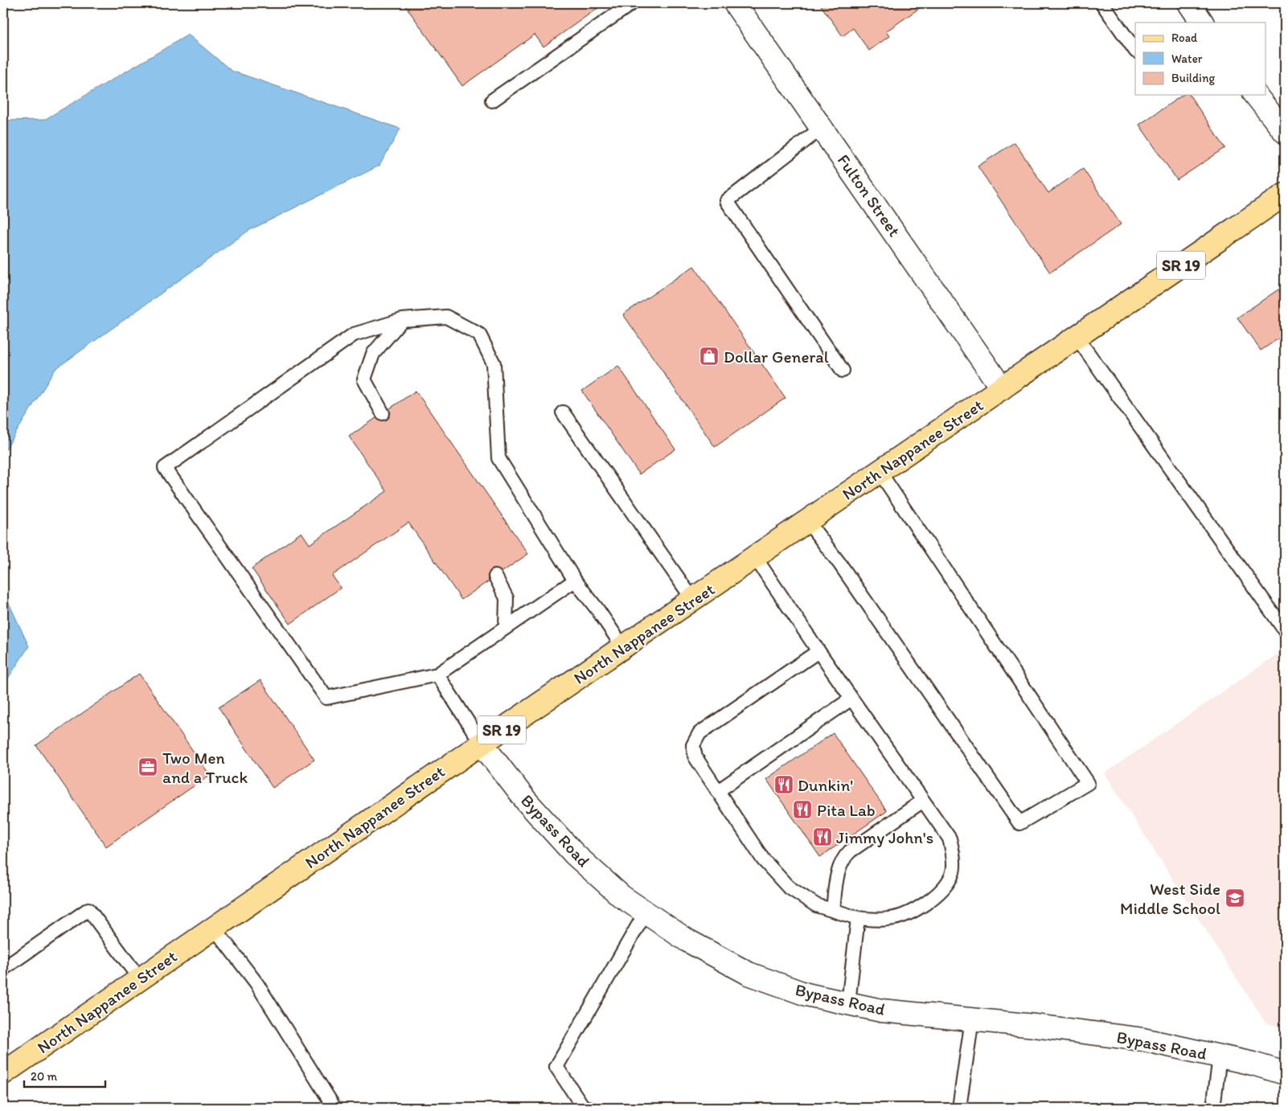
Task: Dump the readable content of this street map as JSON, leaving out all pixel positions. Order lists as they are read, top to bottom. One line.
{"streets":{"main road":["Fulton Street","SR 19","North Nappanee Street","Bypass Road"]},"crossings":[["Fulton Street","North Nappanee Street"],["North Nappanee Street","Bypass Road"]],"places":{"shop":["Dollar General"],"office":["Two Men and a Truck"],"restaurant":["Dunkin'","Pita Lab","Jimmy John's"],"school or university":["West Side Middle School"]},"legend":["Road","Water","Building"],"scale_bar":"20 m"}
